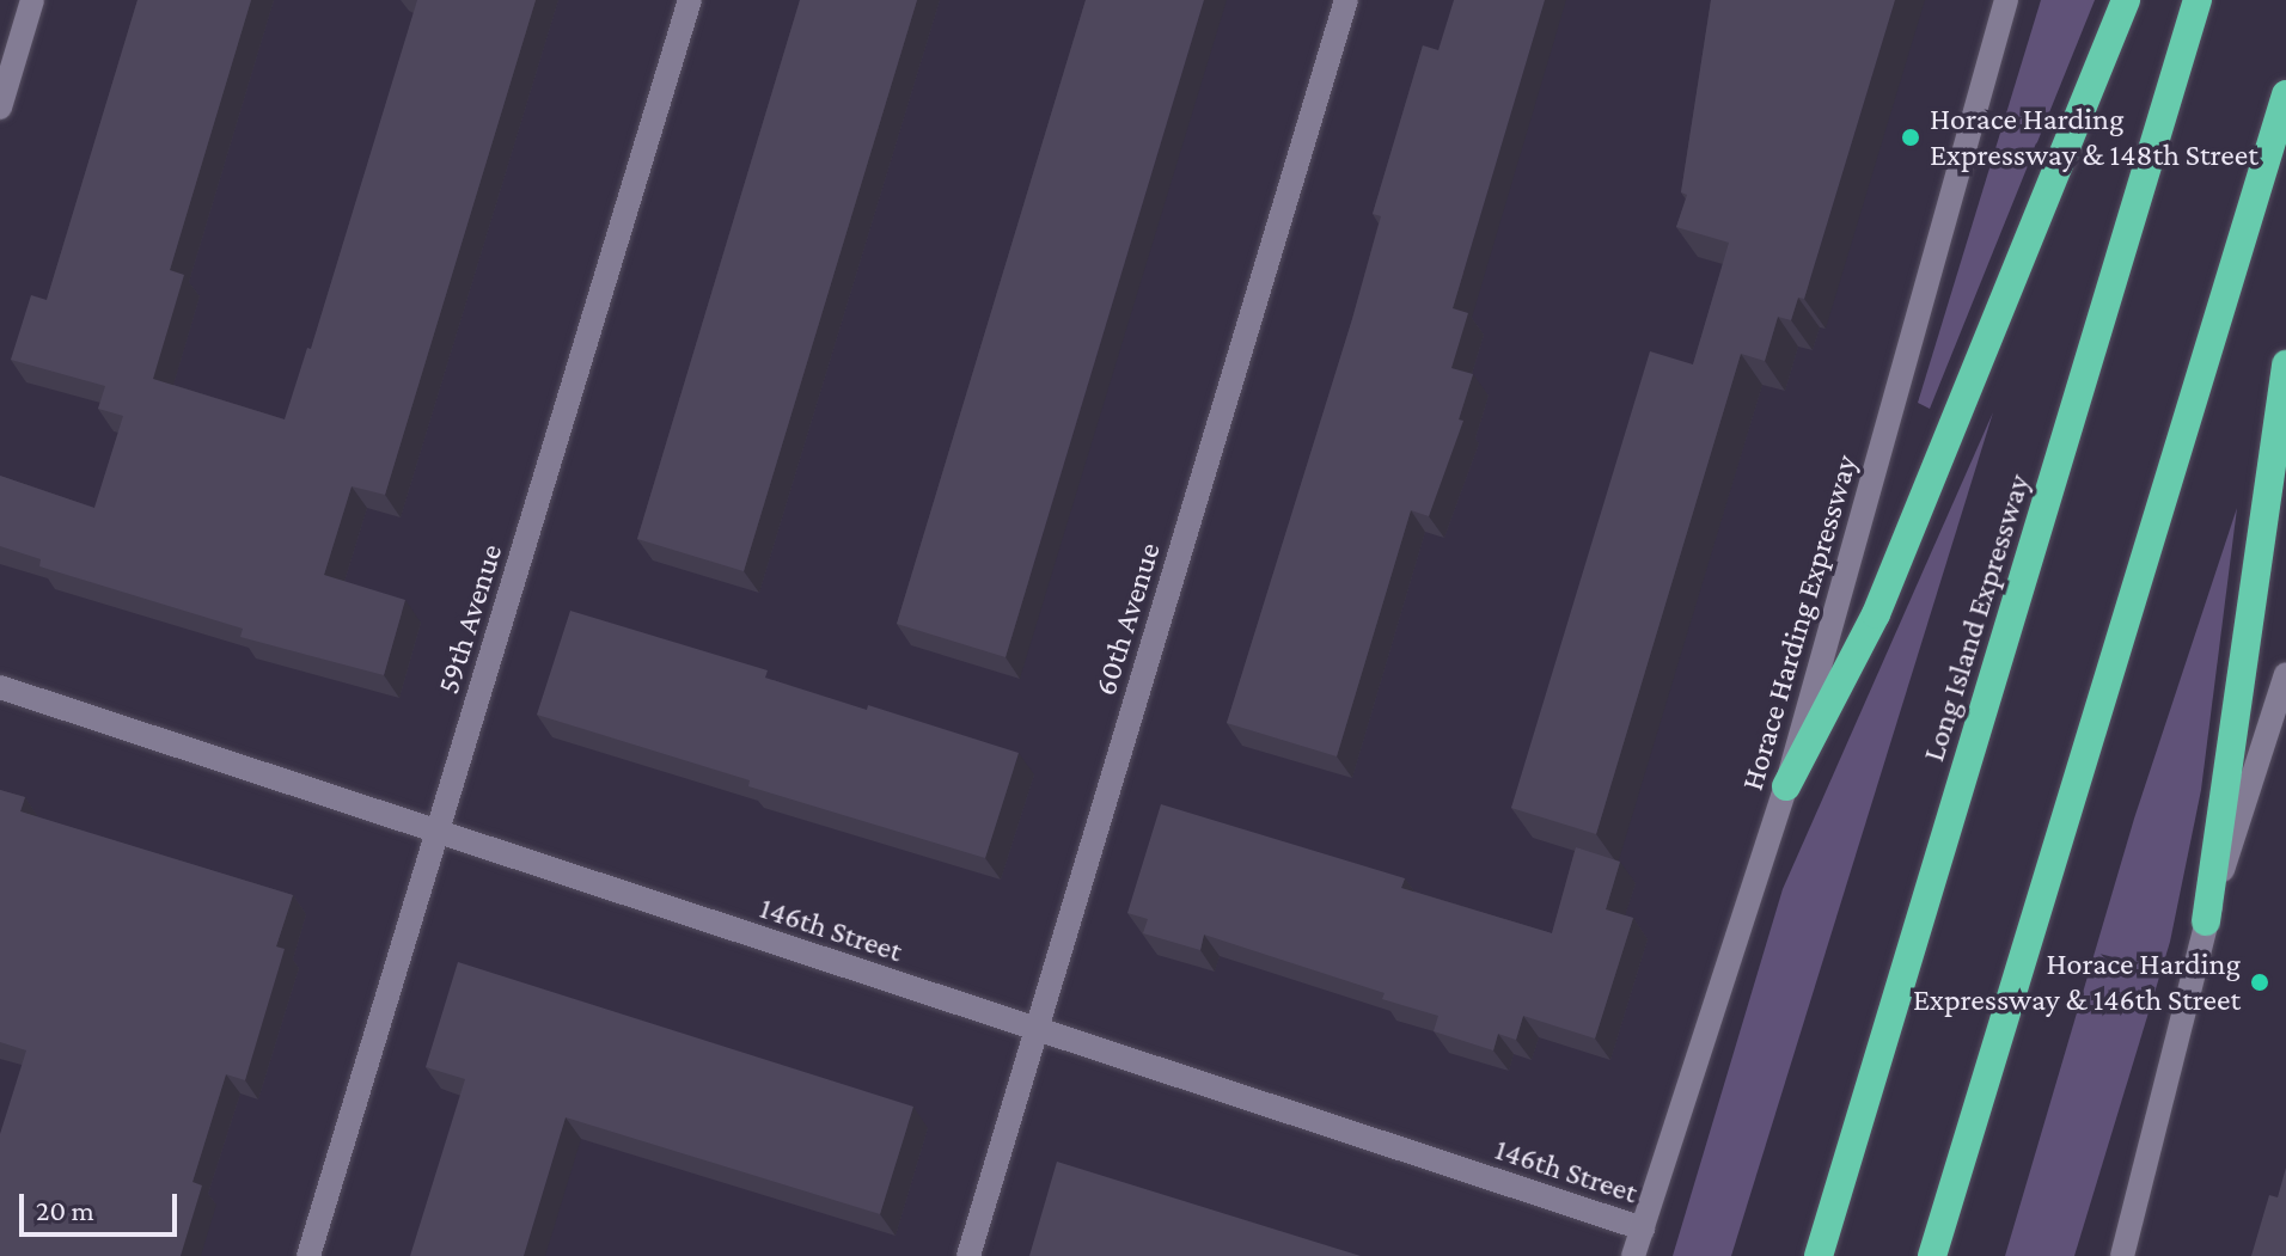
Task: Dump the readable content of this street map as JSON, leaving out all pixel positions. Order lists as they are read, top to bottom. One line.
{"streets":{"highway":["Long Island Expressway"],"street":["59th Avenue","60th Avenue","Horace Harding Expressway","146th Street"]},"crossings":[["59th Avenue","146th Street"],["60th Avenue","146th Street"],["Horace Harding Expressway","146th Street"]],"places":["Horace Harding Expressway & 148th Street","Horace Harding Expressway & 146th Street"],"scale_bar":"20 m"}
